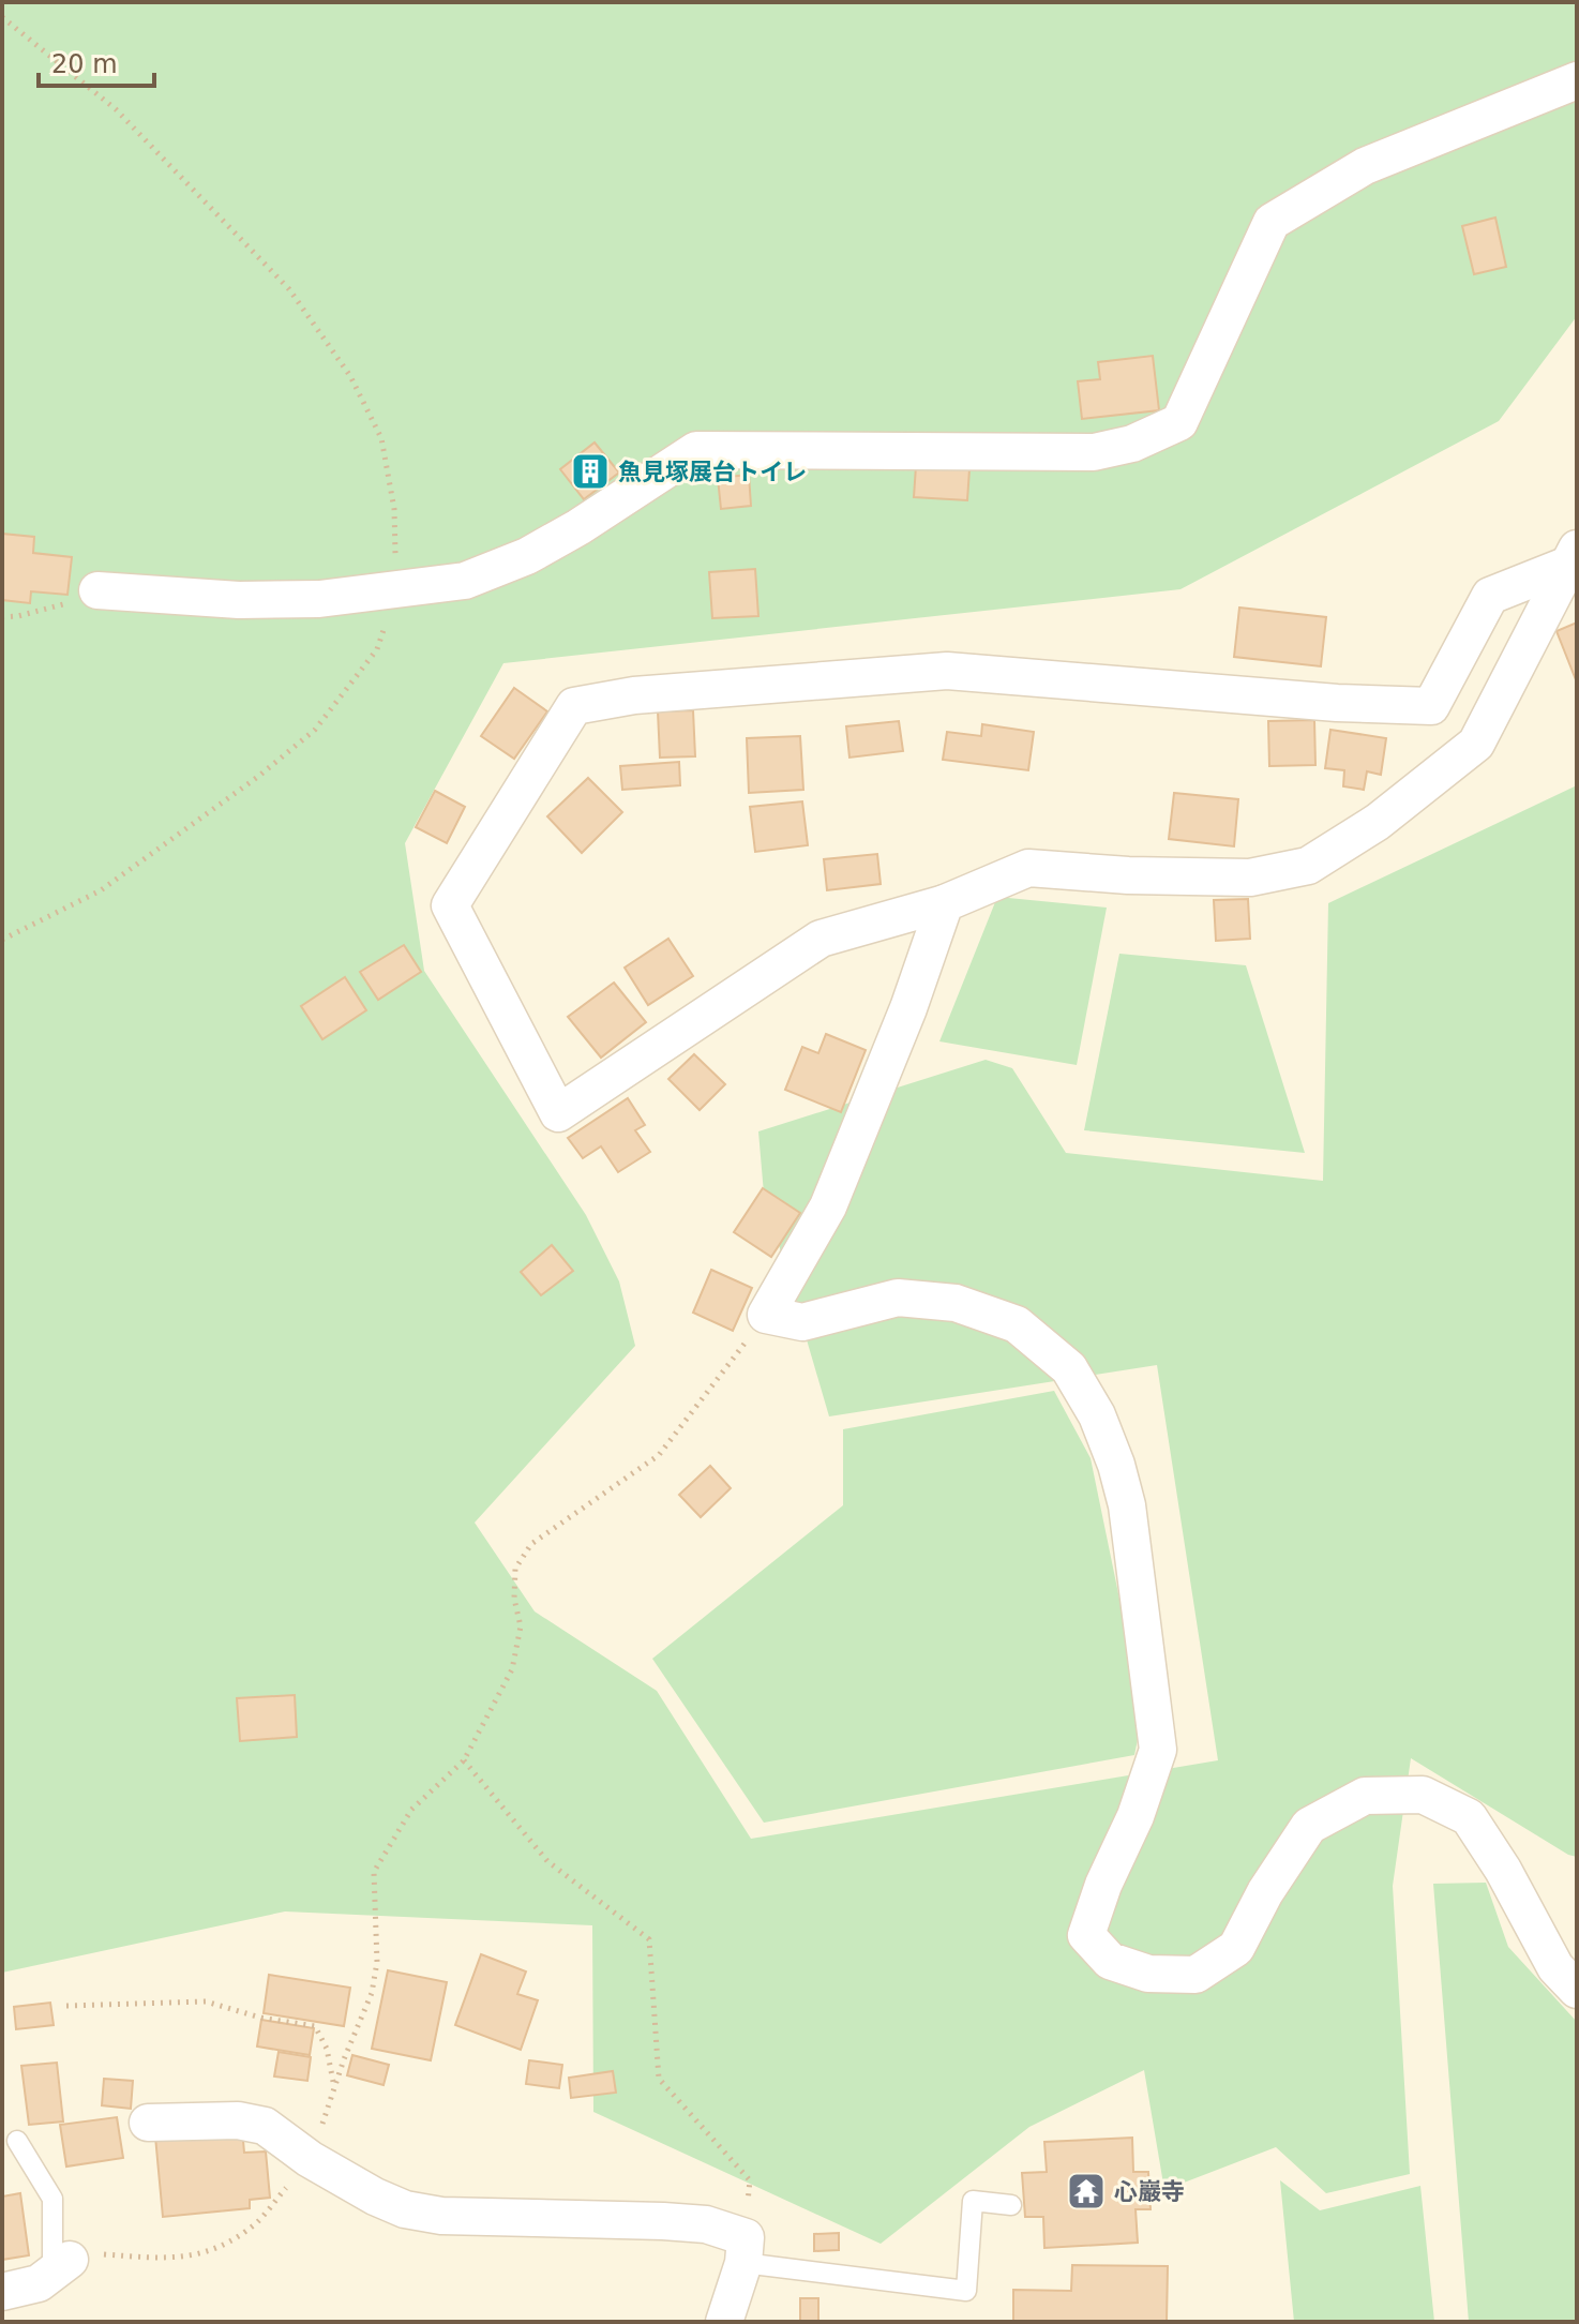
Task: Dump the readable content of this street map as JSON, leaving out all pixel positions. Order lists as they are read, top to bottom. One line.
{"places":{"building":["魚見塚展台トイレ"],"temple":["心巖寺"]},"scale_bar":"20 m"}
